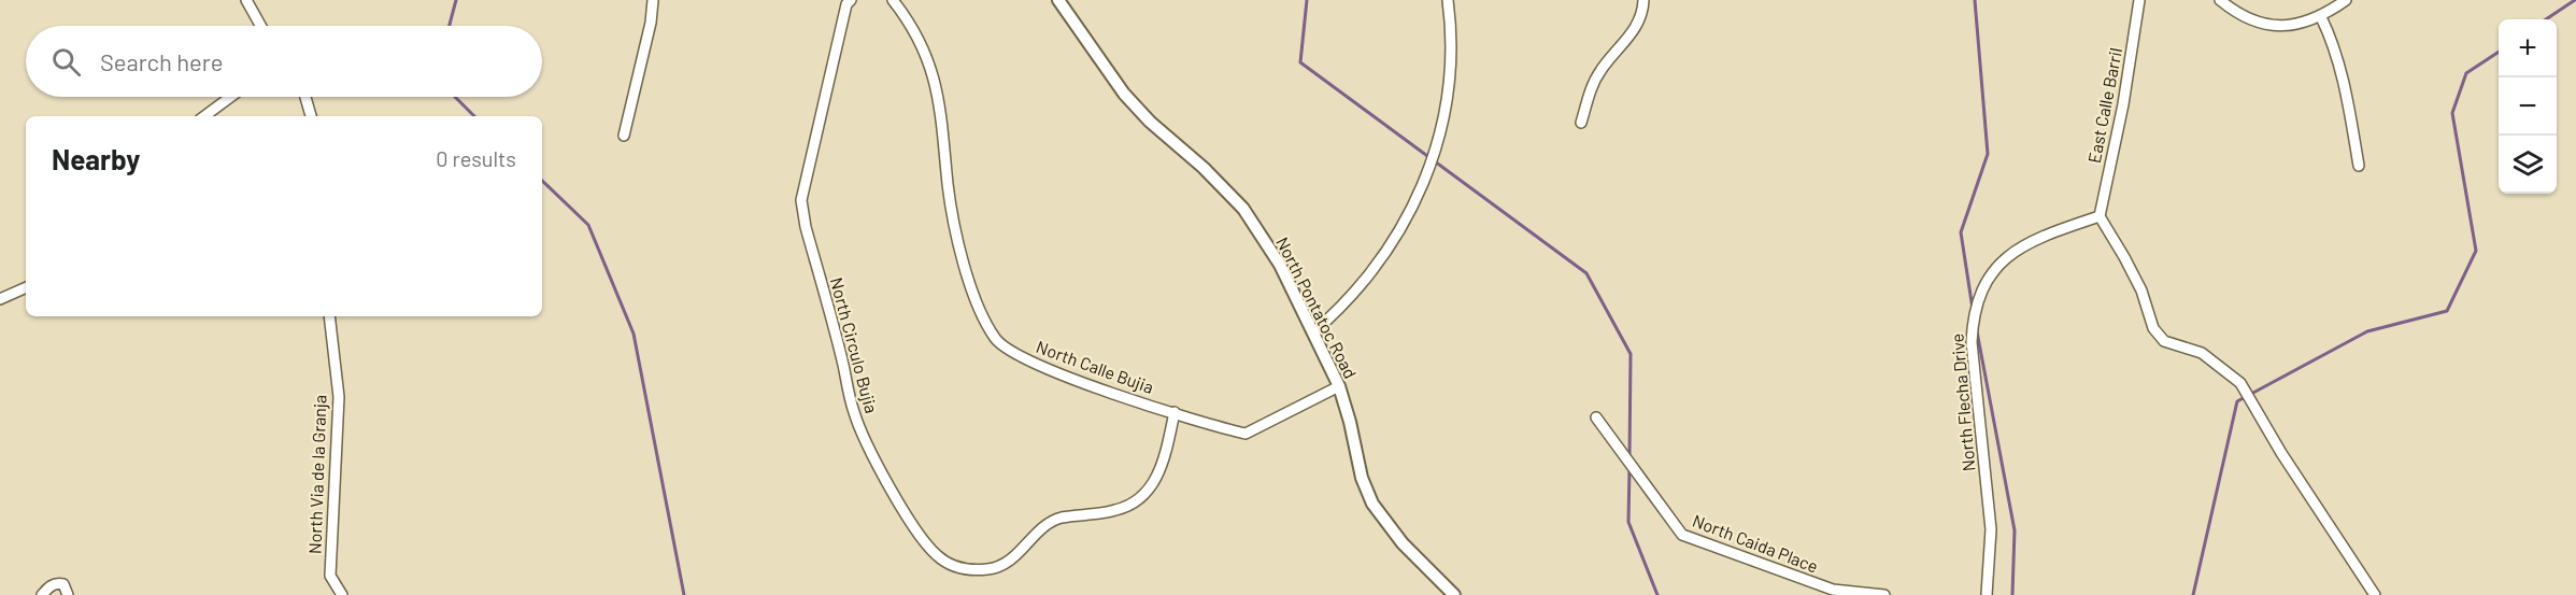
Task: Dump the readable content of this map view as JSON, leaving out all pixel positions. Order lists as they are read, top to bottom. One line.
{"streets":{"street":["East Calle Barril","North Pontatoc Road","North Circulo Bujia","North Calle Bujia","North Flecha Drive","North Via de la Granja","North Caida Place"]},"crossings":[["East Calle Barril","North Flecha Drive"],["North Pontatoc Road","North Calle Bujia"],["North Circulo Bujia","North Calle Bujia"]],"page":{"map_buttons":["+","−"],"search":"Search here","heading":["Nearby","0 results"]}}
